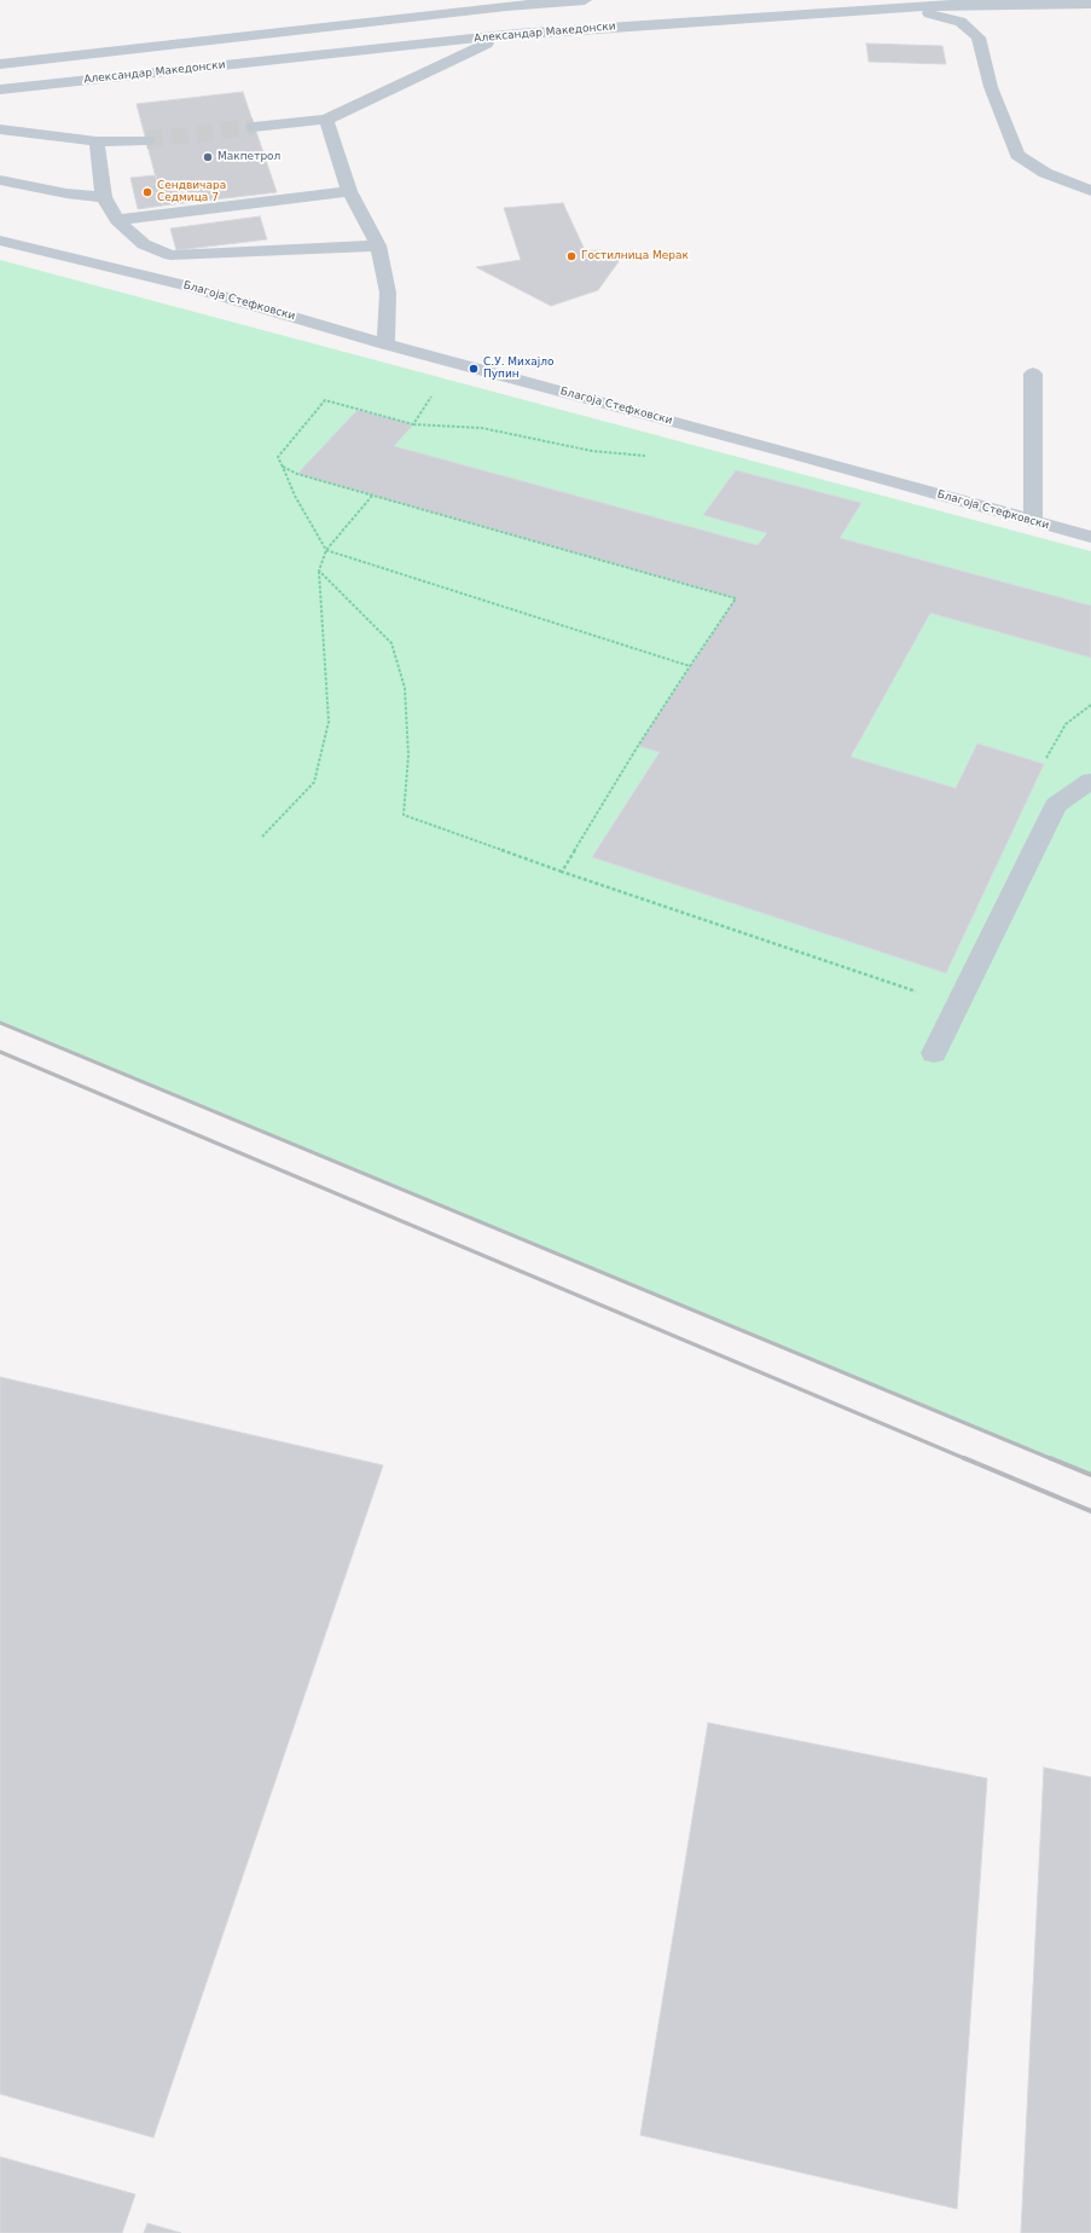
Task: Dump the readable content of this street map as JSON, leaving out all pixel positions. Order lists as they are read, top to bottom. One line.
{"streets":{"street":["Александар Македонски","Благоја Стефковски"]},"places":["Макпетрол","Сендвичара Седмица 7","Гостилница Мерак","С.У. Михајло Пупин"]}
